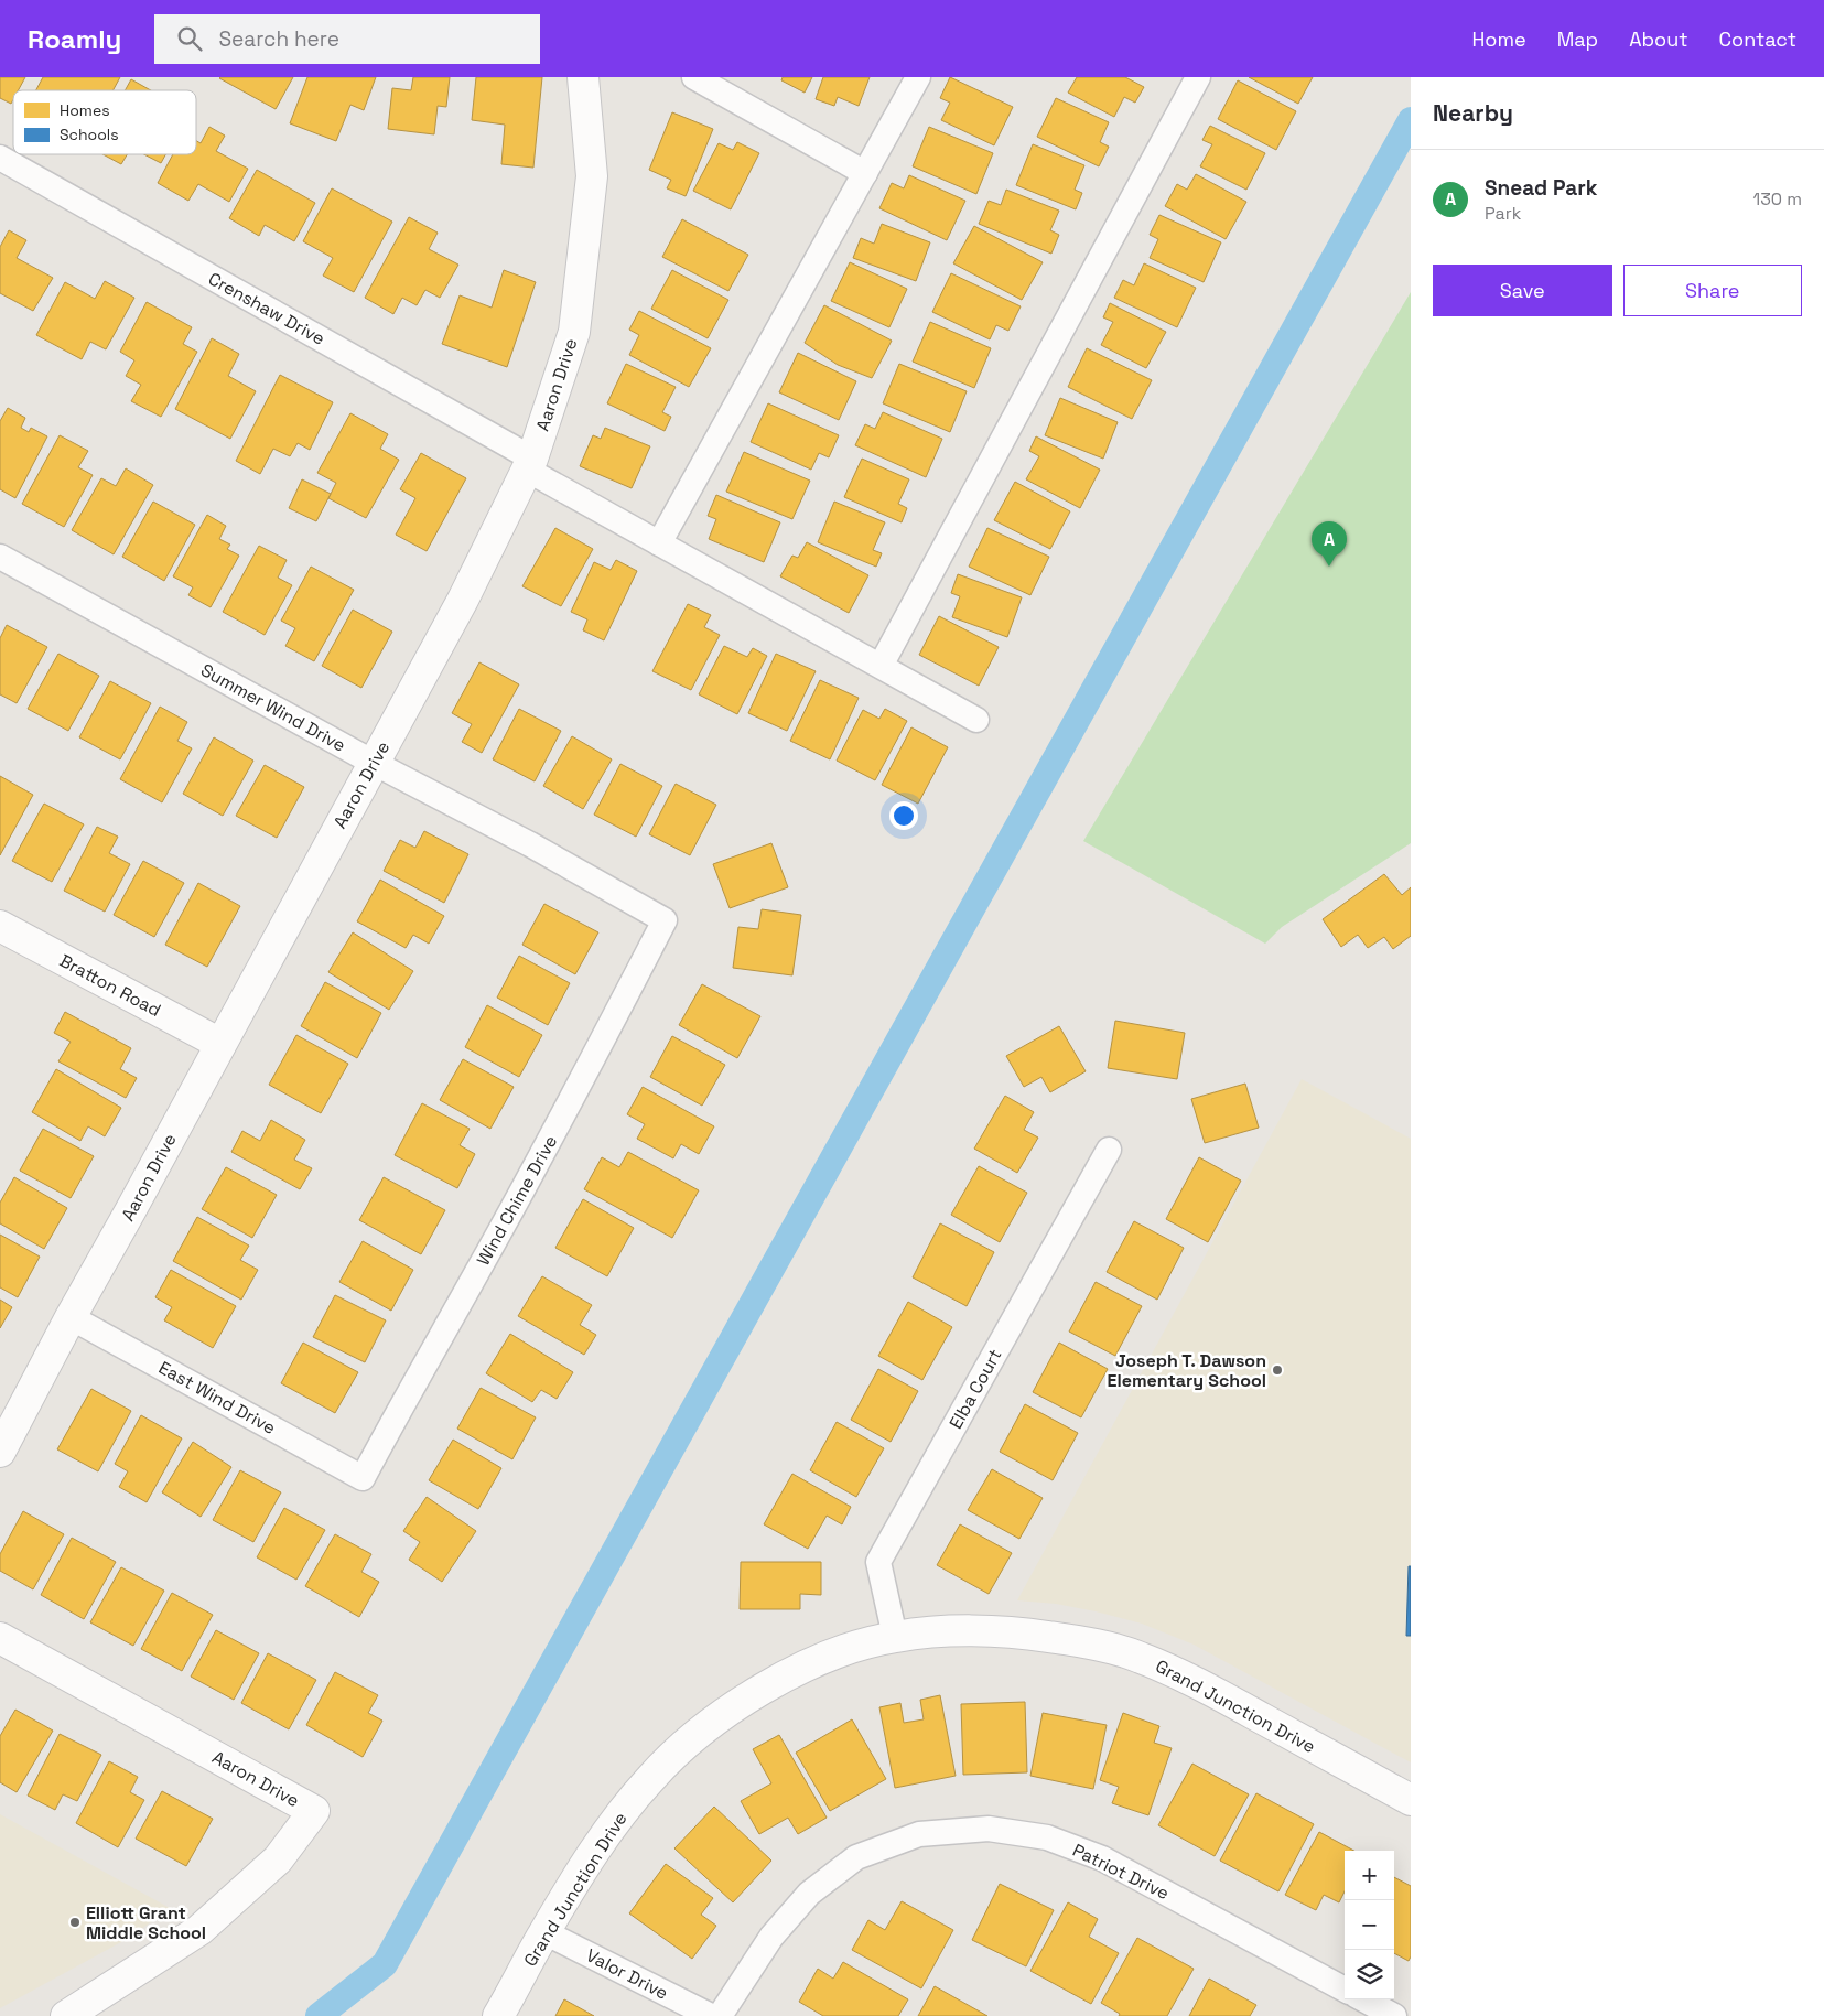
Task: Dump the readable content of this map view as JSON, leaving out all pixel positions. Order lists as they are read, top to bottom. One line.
{"streets":{"street":["Crenshaw Drive","Aaron Drive","Summer Wind Drive","Bratton Road","Wind Chime Drive","Elba Court","East Wind Drive","Grand Junction Drive","Patriot Drive","Valor Drive"]},"crossings":[["Crenshaw Drive","Aaron Drive"],["Aaron Drive","Summer Wind Drive"],["Aaron Drive","Bratton Road"],["Aaron Drive","East Wind Drive"],["Summer Wind Drive","Wind Chime Drive"],["Wind Chime Drive","East Wind Drive"],["Elba Court","Grand Junction Drive"],["Grand Junction Drive","Valor Drive"]],"places":["Joseph T. Dawson Elementary School","Elliott Grant Middle School"],"legend":["Homes","Schools"],"page":{"header":"Roamly","search":"Search here","nav":["Home","Map","About","Contact"],"heading":"Nearby","list":[{"mark":"A","name":"Snead Park","note":"Park","value":"130 m"}],"buttons":["Save","Share"],"pins":"A","map_buttons":["+","−"]}}
